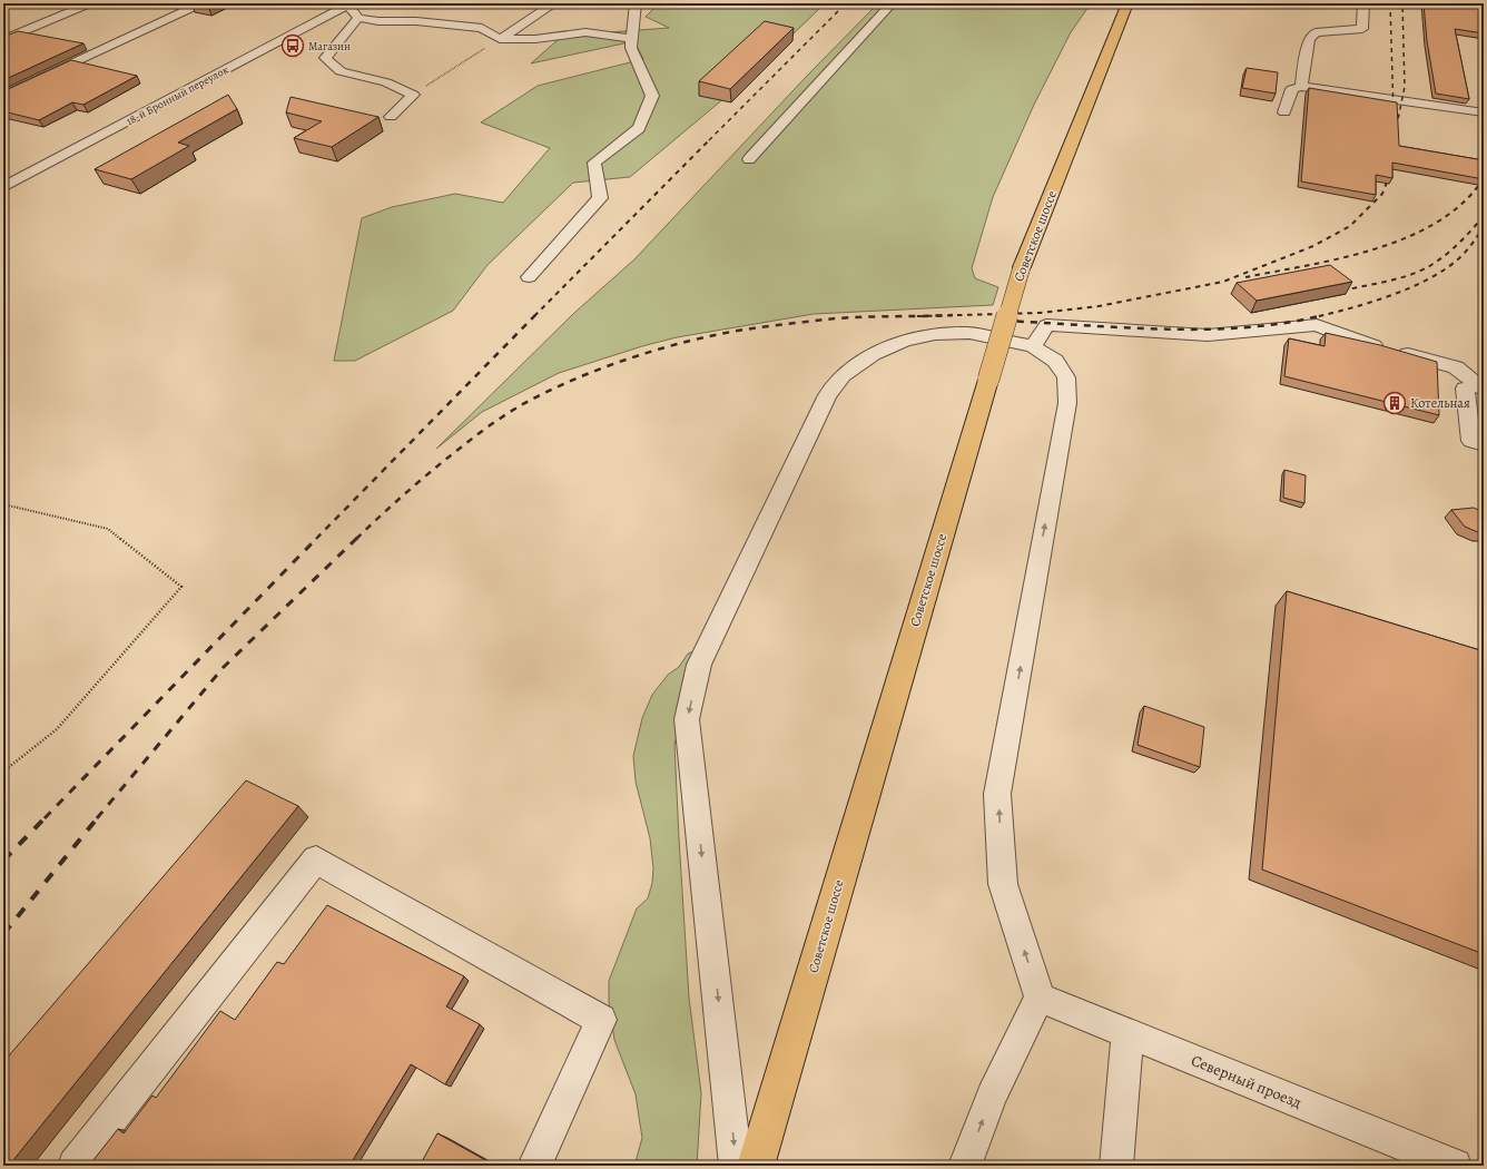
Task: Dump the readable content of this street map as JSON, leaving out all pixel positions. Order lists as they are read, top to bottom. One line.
{"streets":{"main road":["Советское шоссе"],"street":["18-й Бронный переулок","Северный проезд"]},"places":{"bus stop":["Магазин"],"building":["Котельная"]}}
